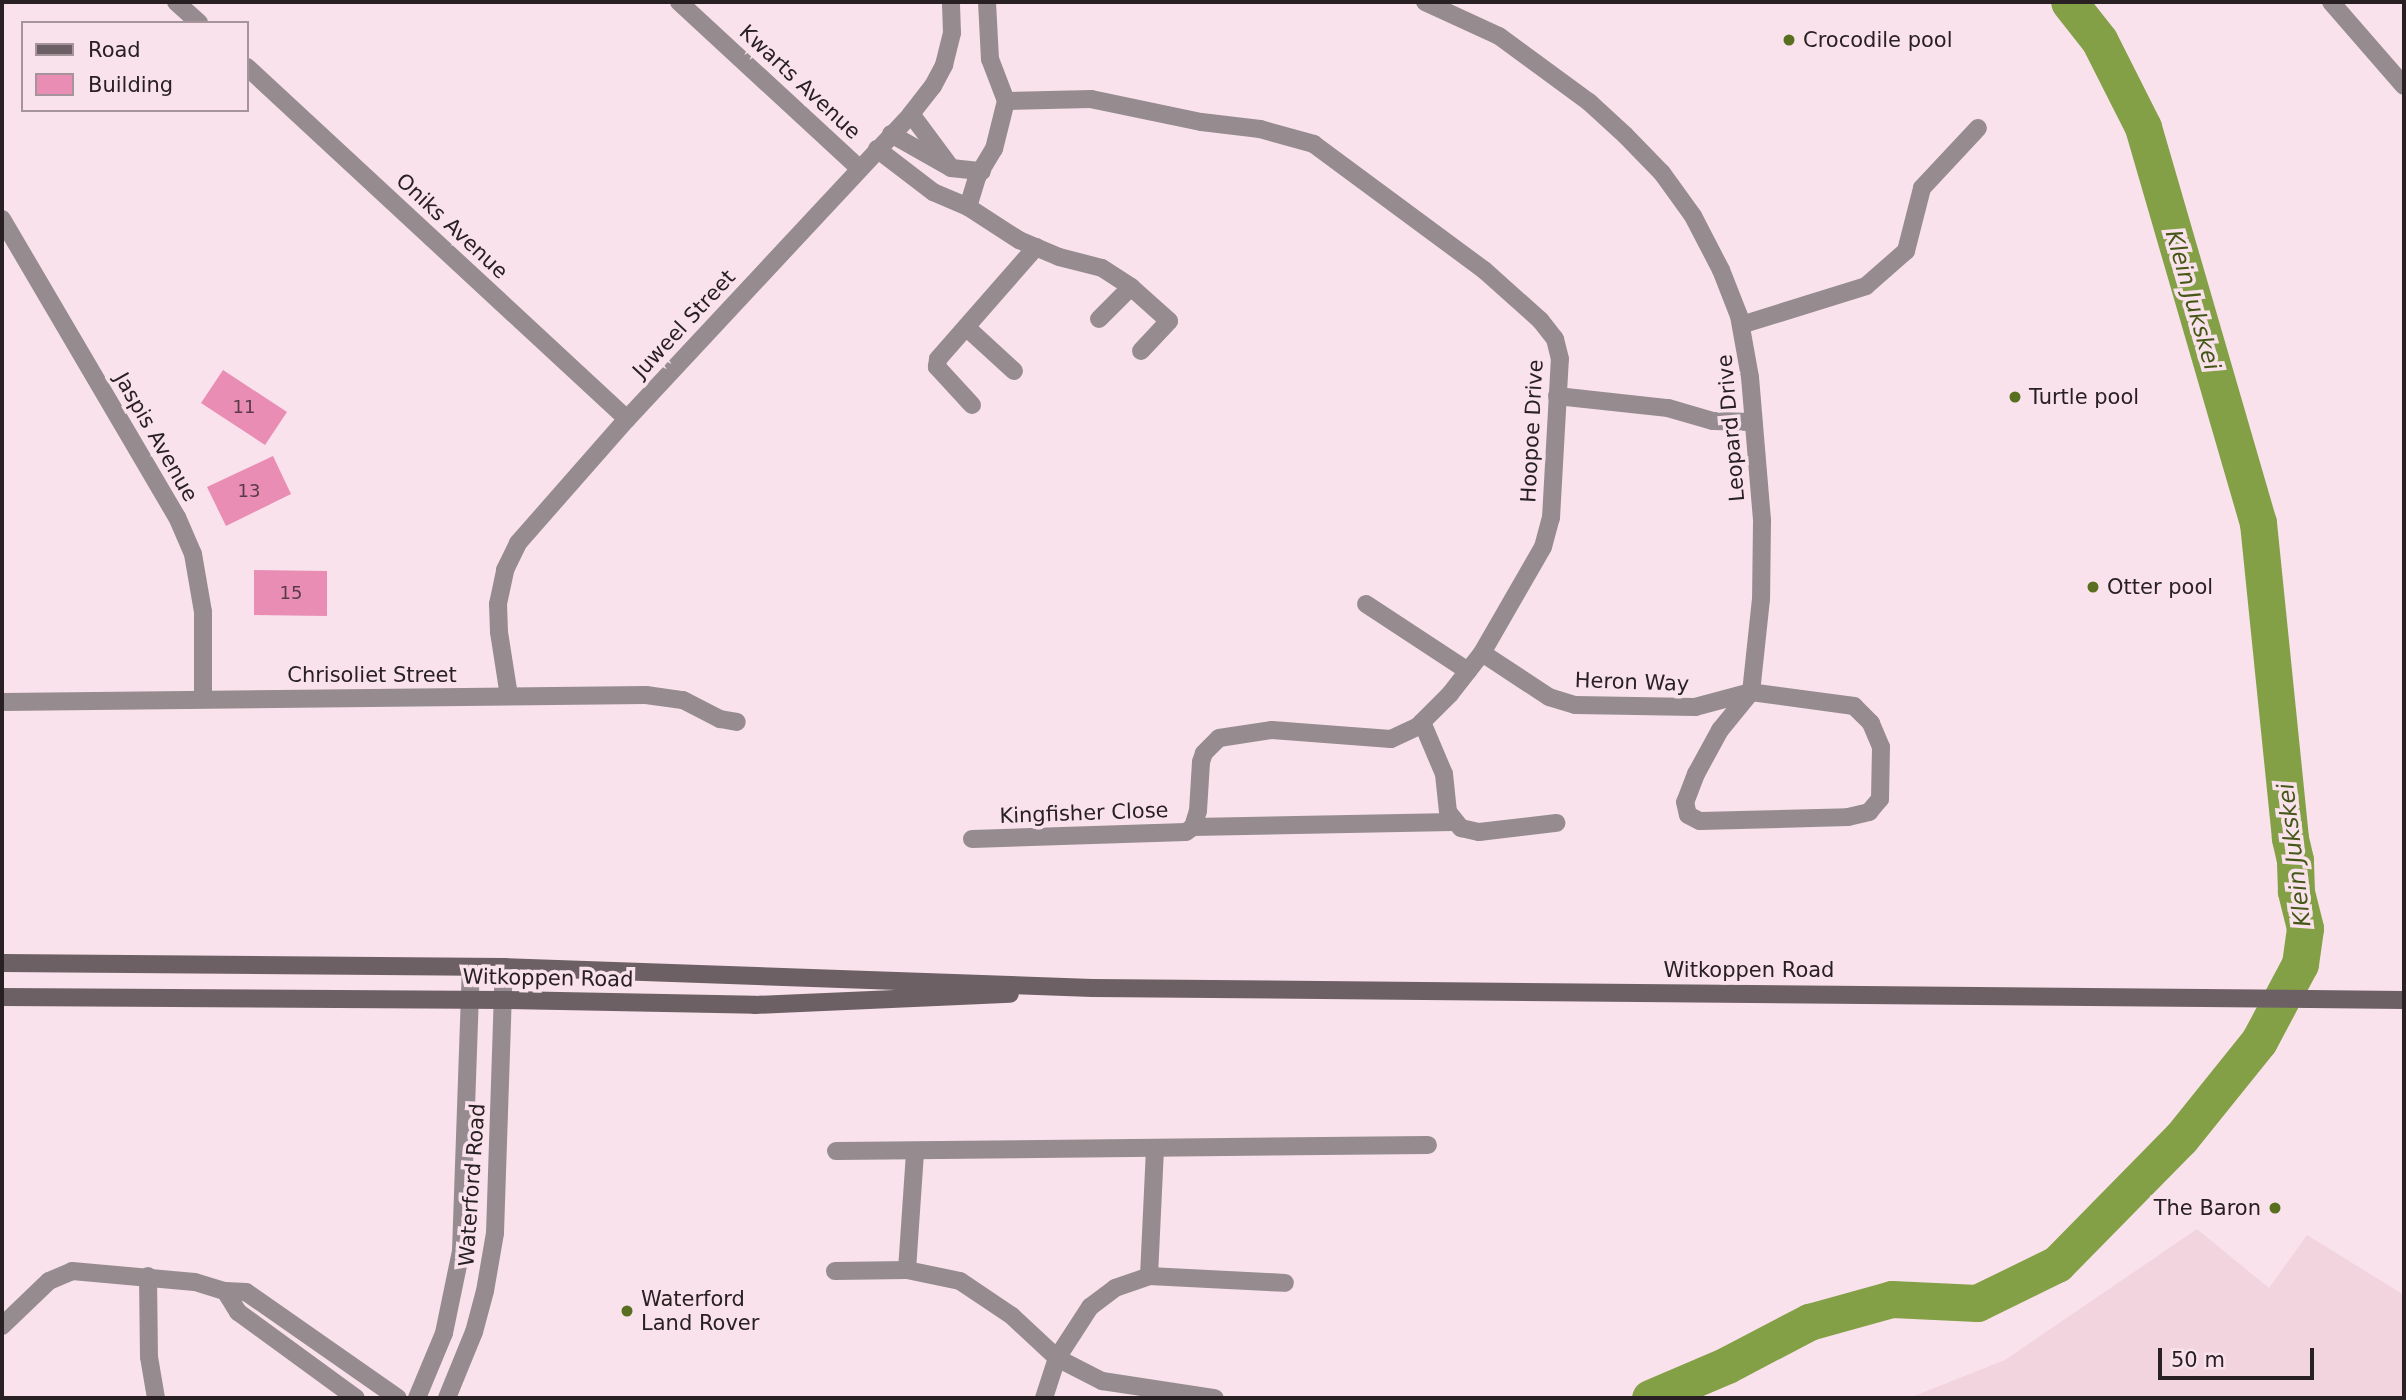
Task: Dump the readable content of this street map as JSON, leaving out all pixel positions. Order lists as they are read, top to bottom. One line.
{"streets":{"main road":["Witkoppen Road"],"street":["Kwarts Avenue","Oniks Avenue","Juweel Street","Leopard Drive","Hoopoe Drive","Jaspis Avenue","Chrisoliet Street","Heron Way","Kingfisher Close","Waterford Road"]},"crossings":[["Kwarts Avenue","Juweel Street"],["Oniks Avenue","Juweel Street"],["Juweel Street","Chrisoliet Street"],["Leopard Drive","Heron Way"],["Hoopoe Drive","Heron Way"],["Hoopoe Drive","Kingfisher Close"],["Jaspis Avenue","Chrisoliet Street"],["Witkoppen Road","Waterford Road"]],"water":["Klein Jukskei"],"places":["Crocodile pool","Turtle pool","Otter pool","The Baron","Waterford Land Rover"],"house_numbers":["11","13","15"],"legend":["Road","Building"],"scale_bar":"50 m"}
